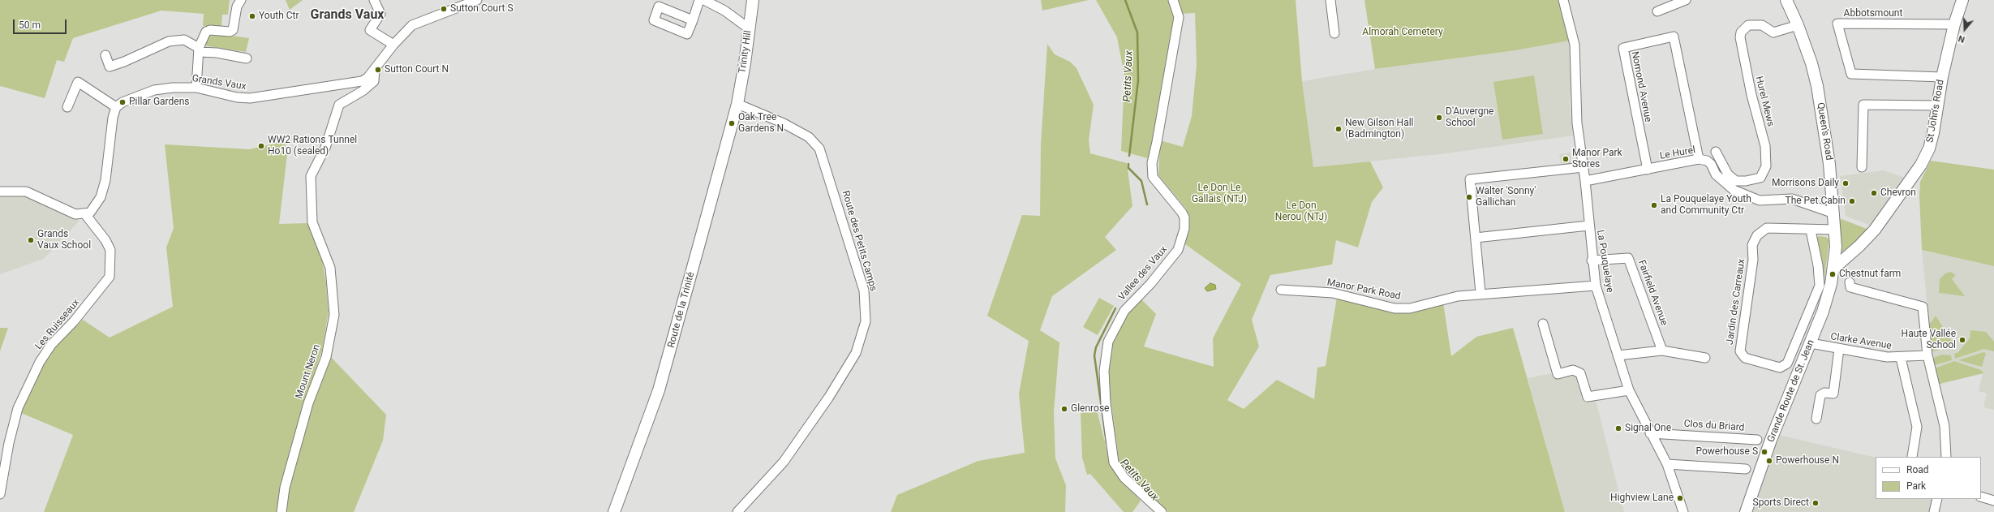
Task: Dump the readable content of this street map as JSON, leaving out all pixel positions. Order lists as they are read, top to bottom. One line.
{"streets":{"main road":["Trinity Hill","St John's Road","Queen's Road","Route de la Trinité","Grande Route de St. Jean"],"street":["Abbotsmount","Grands Vaux","Nomond Avenue","Hurel Mews","Le Hurel","Route des Petits Camps","La Pouquelaye","Vallee des Vaux","Manor Park Road","Fairfield Avenue","Jardin des Carreaux","Les Ruisseaux","Clarke Avenue","Mount Neron","Clos du Briard"]},"crossings":[["Abbotsmount","St John's Road"],["Trinity Hill","Route des Petits Camps"],["Trinity Hill","Route de la Trinité"],["Grands Vaux","Mount Neron"],["Nomond Avenue","Le Hurel"],["Hurel Mews","Queen's Road"],["St John's Road","Queen's Road"],["St John's Road","Grande Route de St. Jean"],["Queen's Road","Le Hurel"],["Queen's Road","Jardin des Carreaux"],["Queen's Road","Grande Route de St. Jean"],["Le Hurel","La Pouquelaye"],["Route des Petits Camps","Route de la Trinité"],["La Pouquelaye","Manor Park Road"],["La Pouquelaye","Fairfield Avenue"],["La Pouquelaye","Clos du Briard"],["Clarke Avenue","Grande Route de St. Jean"]],"districts":["Grands Vaux"],"water":["Petits Vaux"],"parks":["Almorah Cemetery","Le Don Le Gallais (NTJ)","Le Don Nerou (NTJ)"],"places":["Sutton Court S","Youth Ctr","Sutton Court N","Pillar Gardens","D'Auvergne School","Oak Tree Gardens N","New Gilson Hall (Badmington)","WW2 Rations Tunnel Ho10 (sealed)","Manor Park Stores","Morrisons Daily","Chevron","Walter 'Sonny' Gallichan","The Pet Cabin","La Pouquelaye Youth and Community Ctr","Grands Vaux School","Chestnut farm","Haute Vallée School","Glenrose","Signal One","Powerhouse S","Powerhouse N","Highview Lane","Sports Direct"],"legend":["Road","Park"],"scale_bar":"50 m","north":"bottom"}
